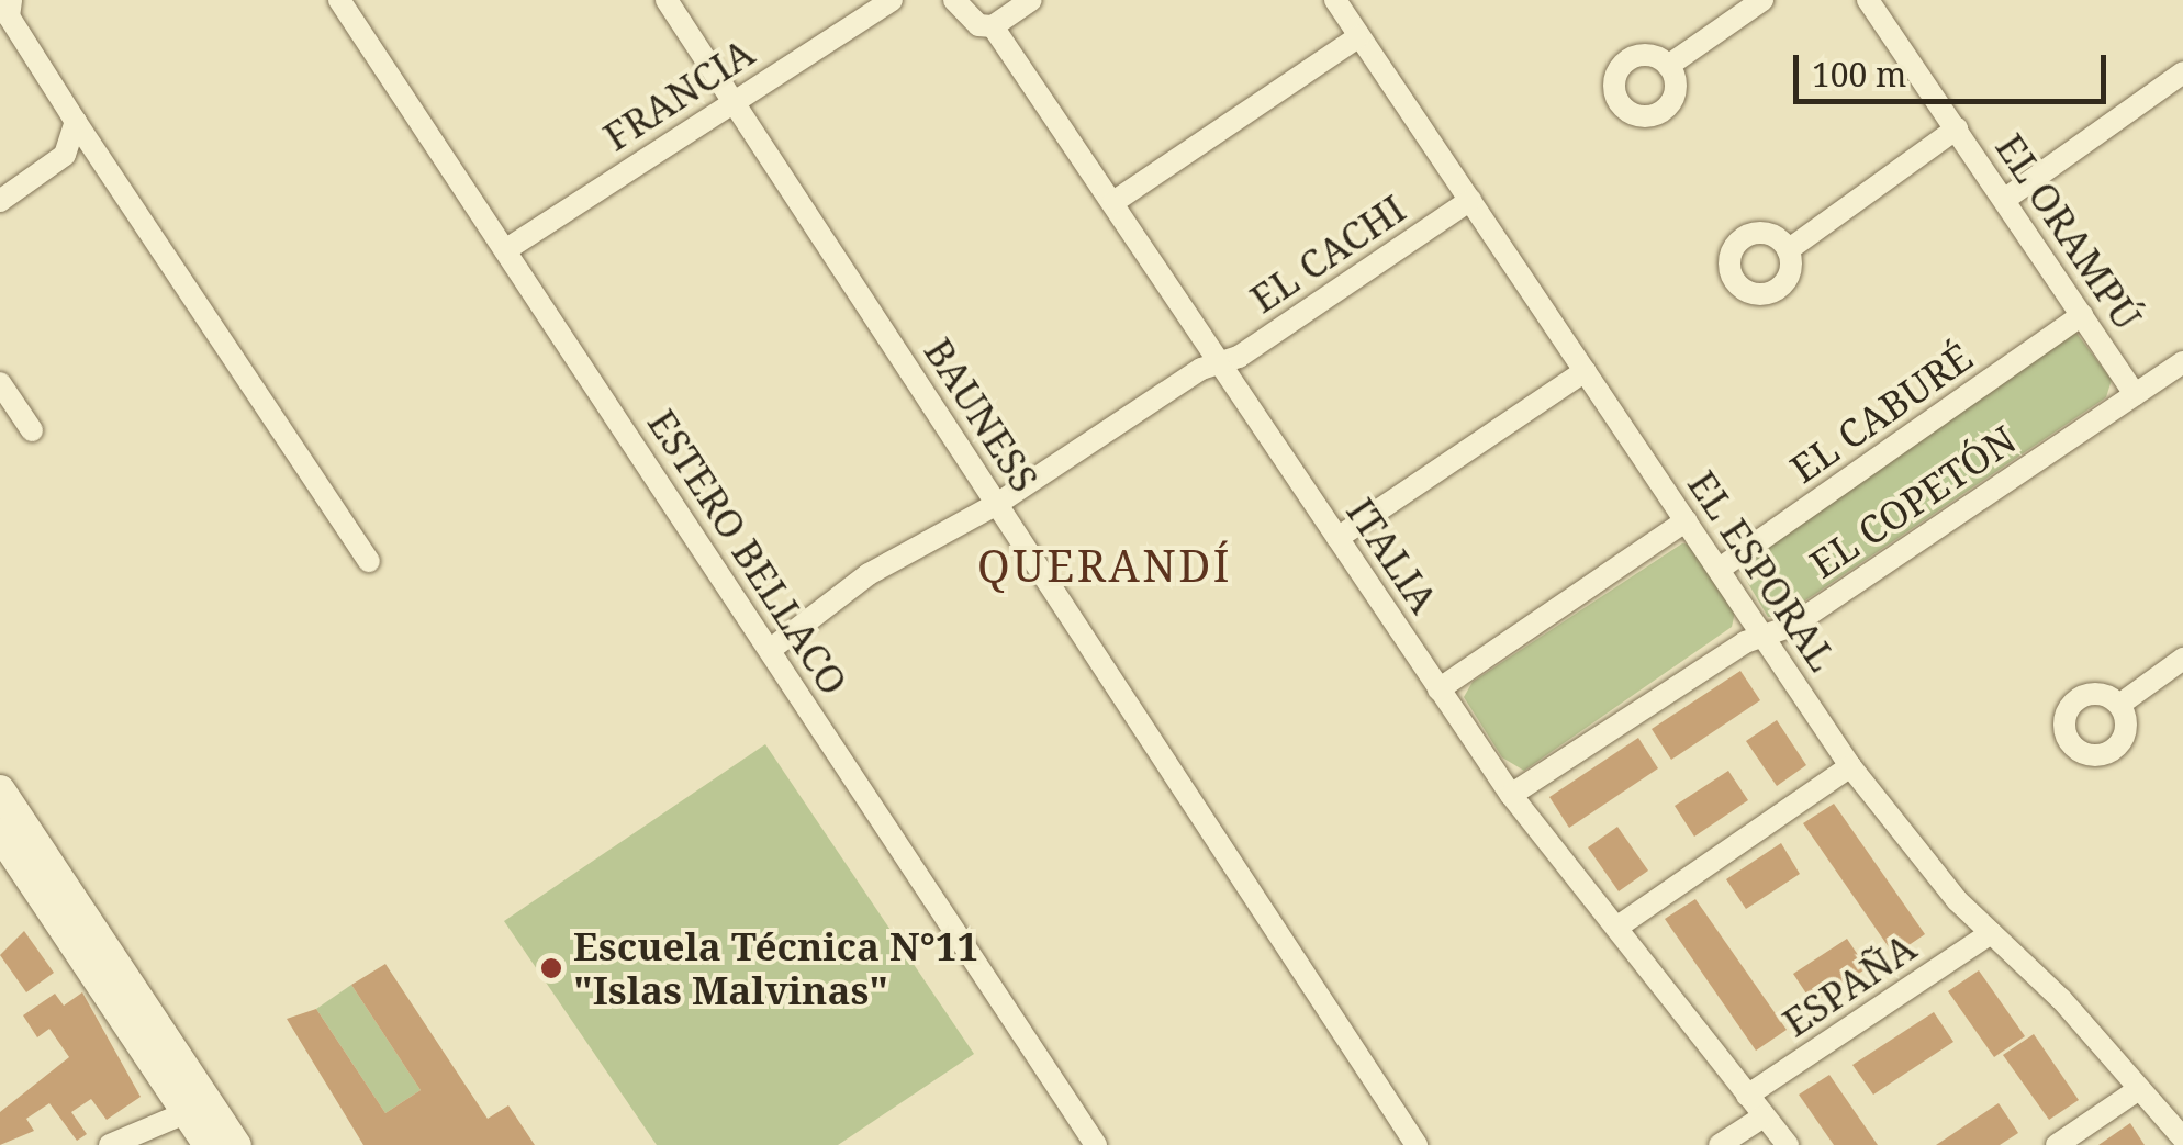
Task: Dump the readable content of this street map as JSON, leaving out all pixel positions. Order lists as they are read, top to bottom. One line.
{"streets":{"street":["FRANCIA","EL ORAMPÚ","EL CACHI","EL CABURÉ","BAUNESS","EL COPETÓN","ESTERO BELLACO","ITALIA","EL ESPORAL","ESPAÑA"]},"crossings":[["FRANCIA","BAUNESS"],["FRANCIA","ESTERO BELLACO"],["EL ORAMPÚ","EL CABURÉ"],["EL ORAMPÚ","EL COPETÓN"],["EL CACHI","BAUNESS"],["EL CACHI","ESTERO BELLACO"],["EL CACHI","ITALIA"],["EL CACHI","EL ESPORAL"],["EL CABURÉ","EL ESPORAL"],["EL COPETÓN","ITALIA"],["EL COPETÓN","EL ESPORAL"],["ITALIA","ESPAÑA"],["EL ESPORAL","ESPAÑA"]],"districts":["QUERANDÍ"],"places":["Escuela Técnica N°11 \"Islas Malvinas\""],"scale_bar":"100 m"}
